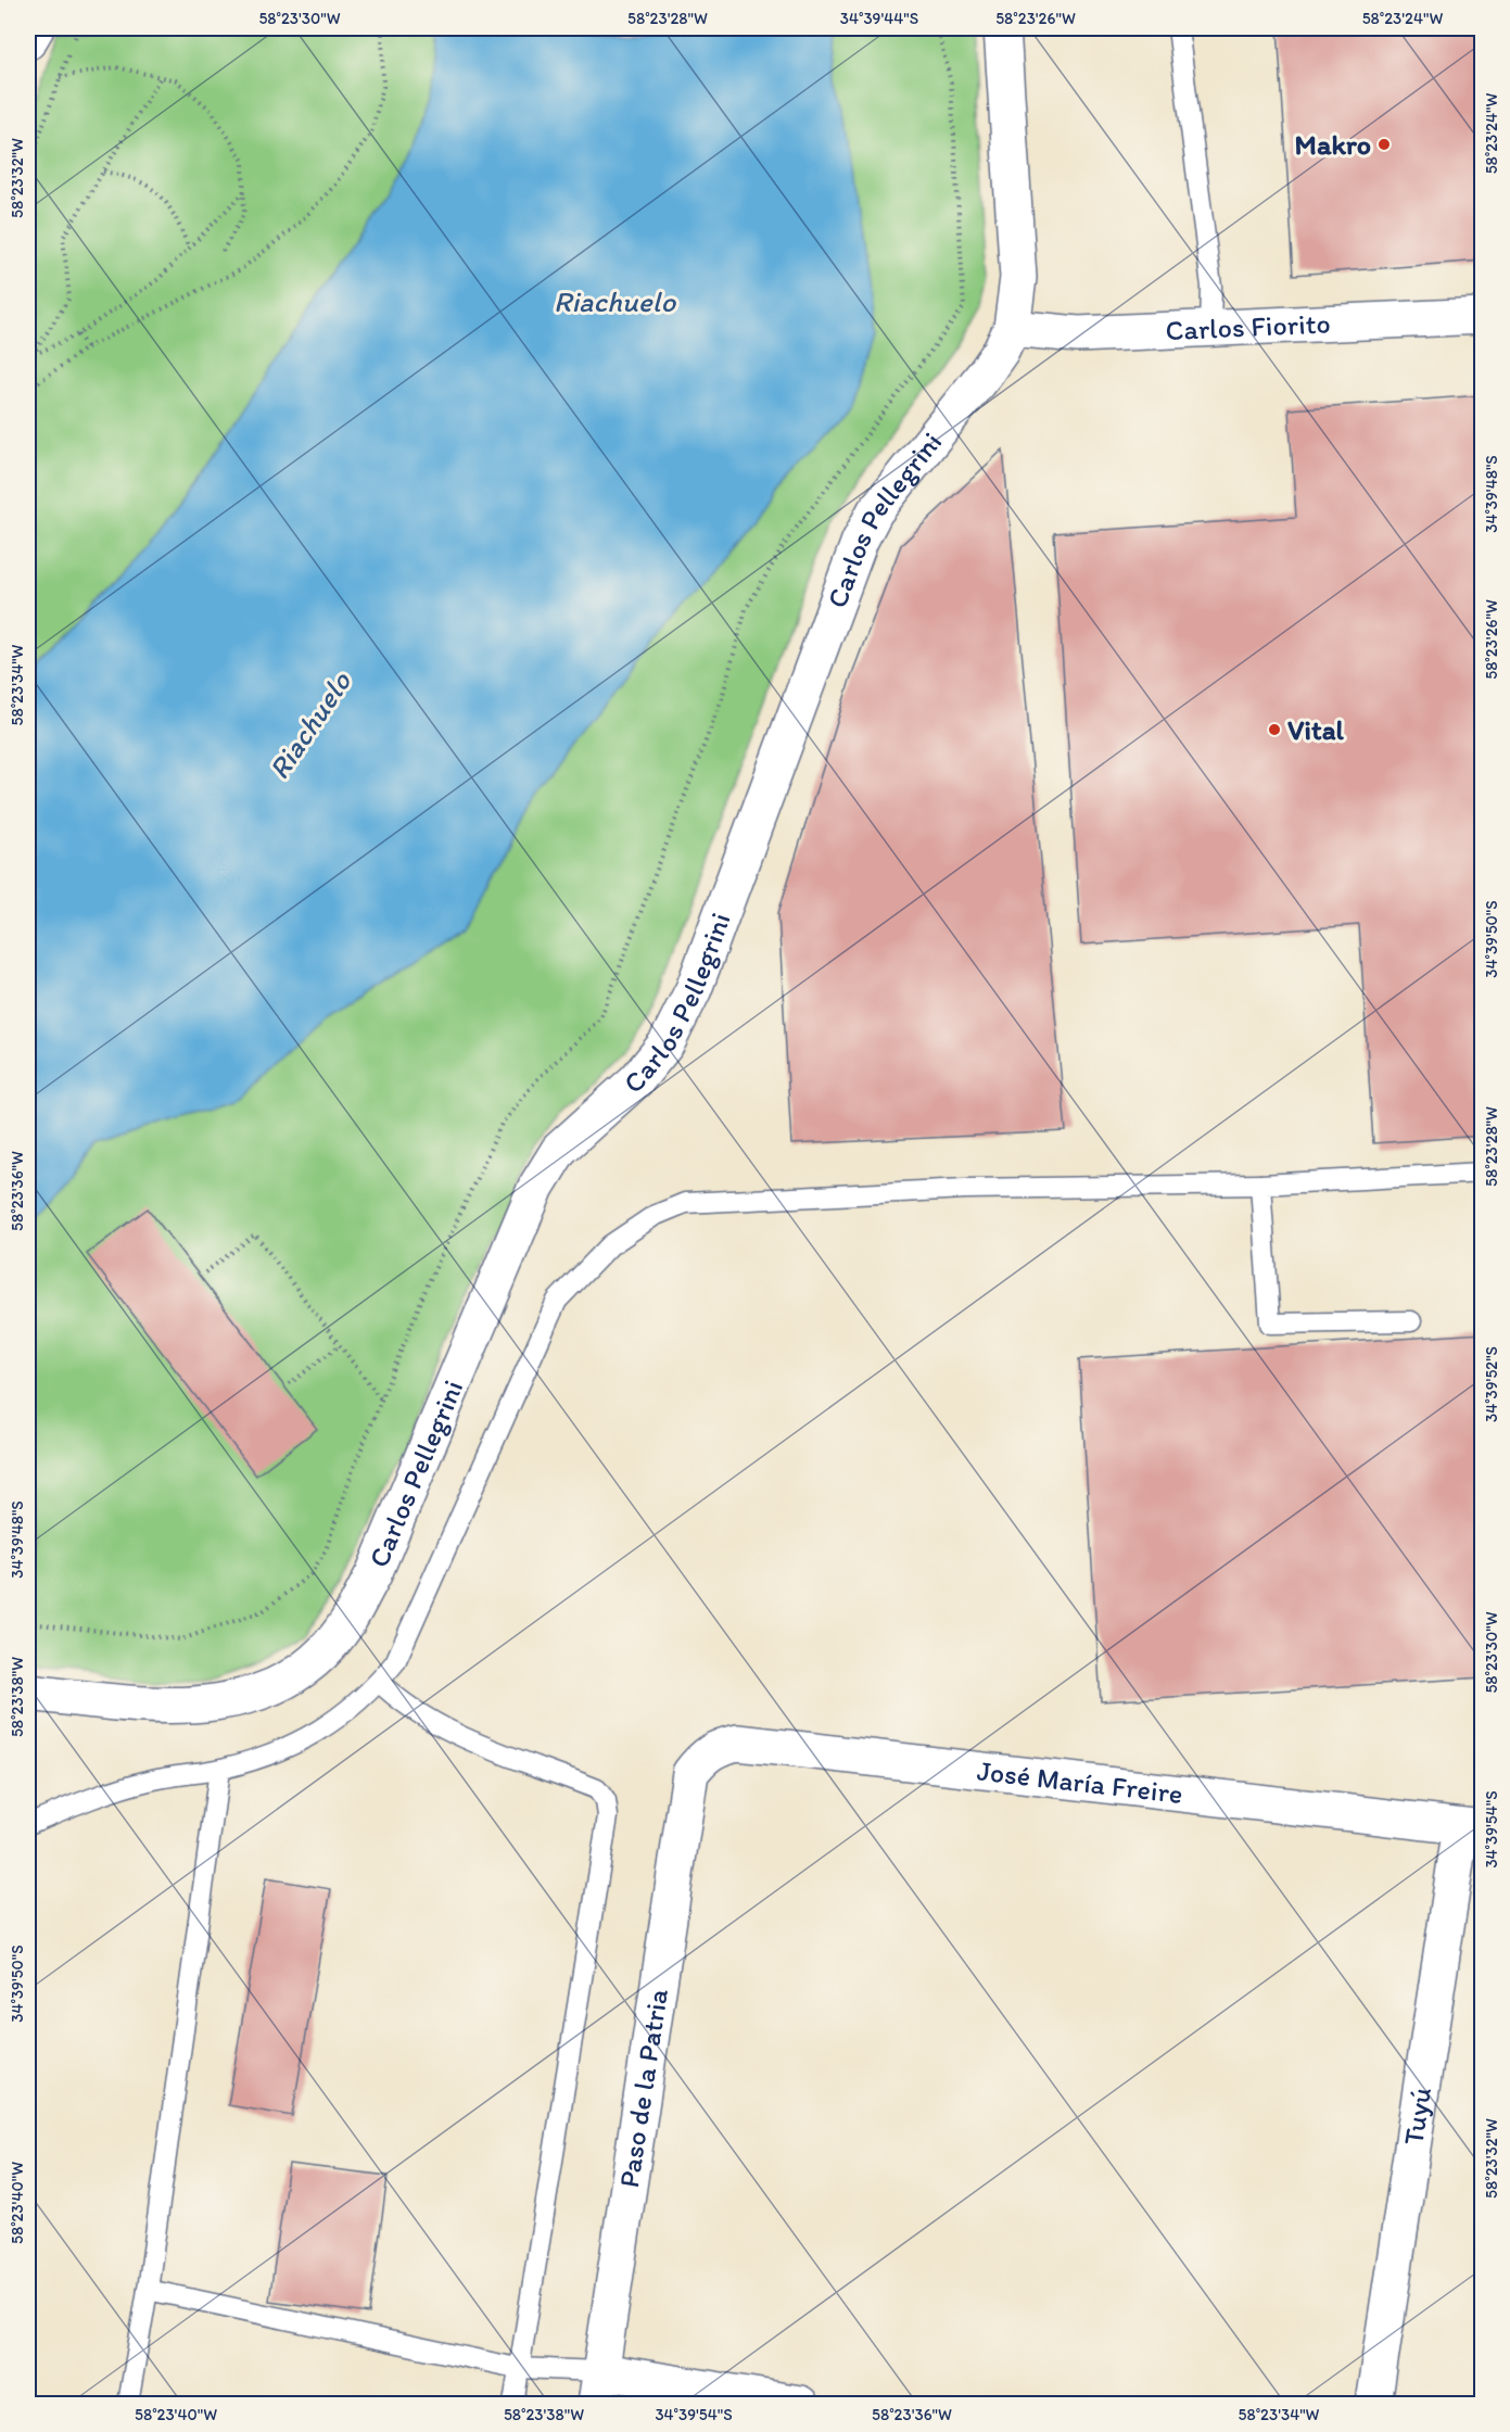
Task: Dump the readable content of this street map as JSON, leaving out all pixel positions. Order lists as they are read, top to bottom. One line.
{"streets":{"street":["Carlos Fiorito","Carlos Pellegrini","José María Freire","Paso de la Patria","Tuyú"]},"crossings":[["Carlos Fiorito","Carlos Pellegrini"],["José María Freire","Paso de la Patria"],["José María Freire","Tuyú"]],"water":["Riachuelo"],"places":["Makro","Vital"],"coordinates":["58°23'30\"W","58°23'28\"W","34°39'44\"S","58°23'26\"W","58°23'24\"W","58°23'32\"W","34°39'48\"S","58°23'34\"W","34°39'50\"S","58°23'36\"W","34°39'52\"S","58°23'38\"W","34°39'54\"S","58°23'40\"W"]}
